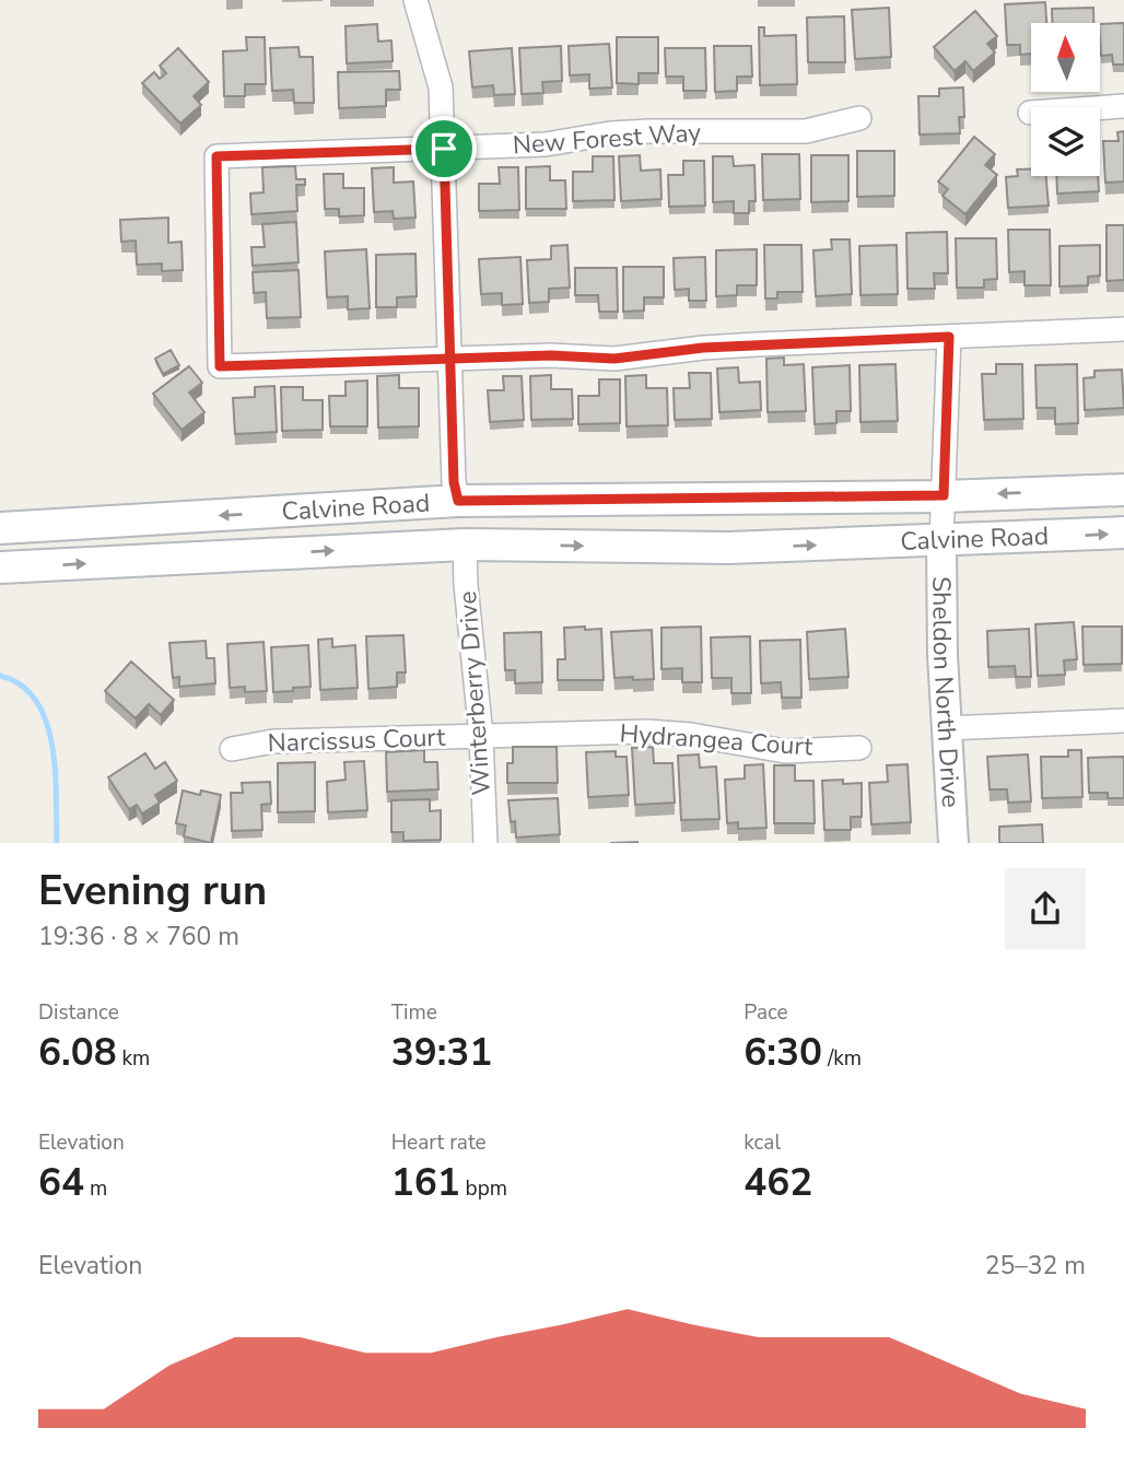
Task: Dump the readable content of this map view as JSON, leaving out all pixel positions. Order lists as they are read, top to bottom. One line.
{"streets":{"main road":["Calvine Road"],"street":["New Forest Way","Sheldon North Drive","Winterberry Drive","Narcissus Court","Hydrangea Court"]},"crossings":[["Calvine Road","Sheldon North Drive"],["Calvine Road","Winterberry Drive"],["Winterberry Drive","Narcissus Court"],["Winterberry Drive","Hydrangea Court"],["Narcissus Court","Hydrangea Court"]],"north":"top","page":{"heading":["Evening run","19:36 · 8 × 760 m"],"stats":[["Distance","6.08 km"],["Time","39:31"],["Pace","6:30 /km"],["Elevation","64 m"],["Heart rate","161 bpm"],["kcal","462"]],"chart":["Elevation","25–32 m"]}}
